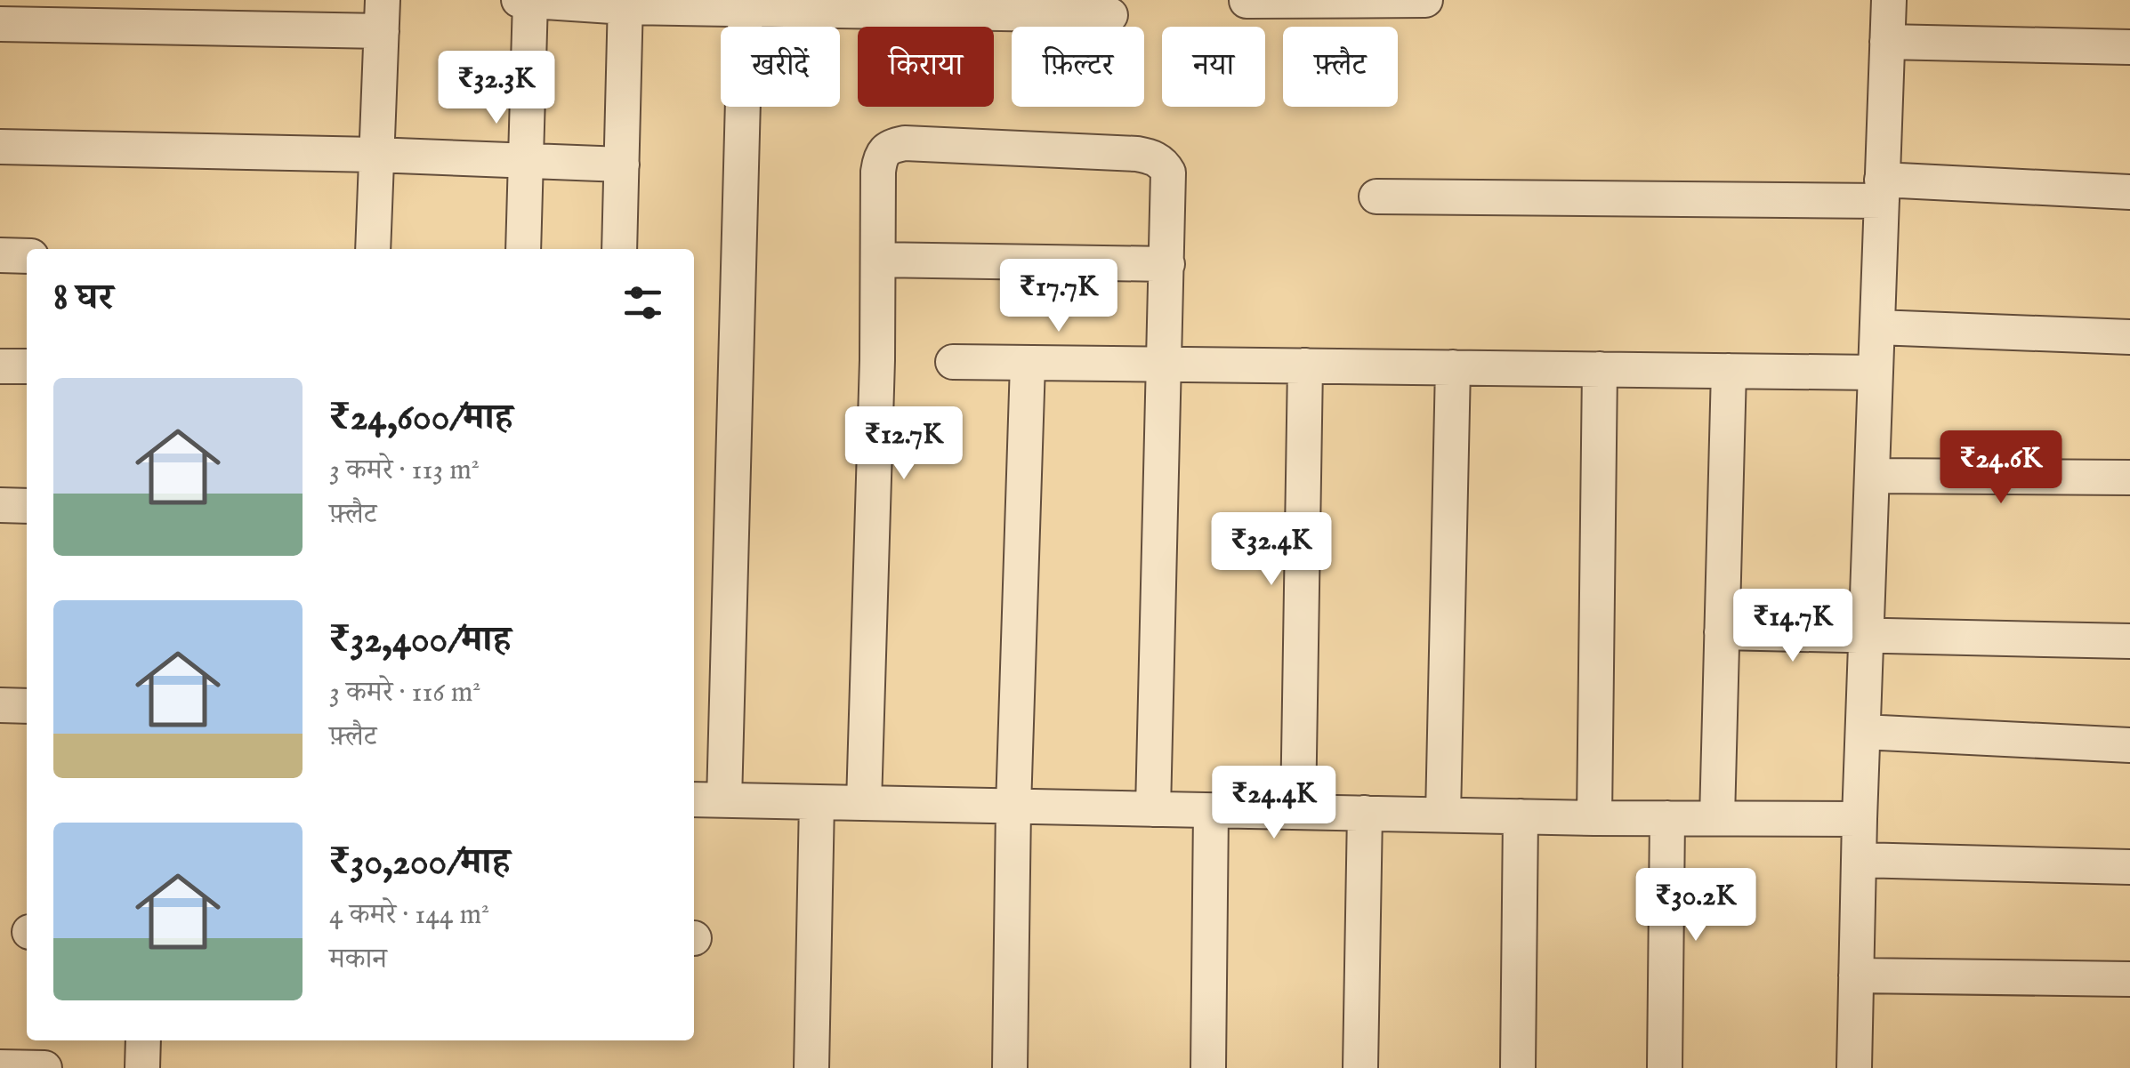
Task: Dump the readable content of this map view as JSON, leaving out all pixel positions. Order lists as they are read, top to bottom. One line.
{"page":{"chip":["खरीदें","किराया","फ़िल्टर","नया","फ़्लैट"],"price":["₹32.3K","₹17.7K","₹12.7K","₹24.6K","₹32.4K","₹14.7K","₹24.4K","₹30.2K"],"heading":"8 घर","list":[{"name":"₹24,600/माह","note":"3 कमरे · 113 m² · फ़्लैट"},{"name":"₹32,400/माह","note":"3 कमरे · 116 m² · फ़्लैट"},{"name":"₹30,200/माह","note":"4 कमरे · 144 m² · मकान"}]}}
